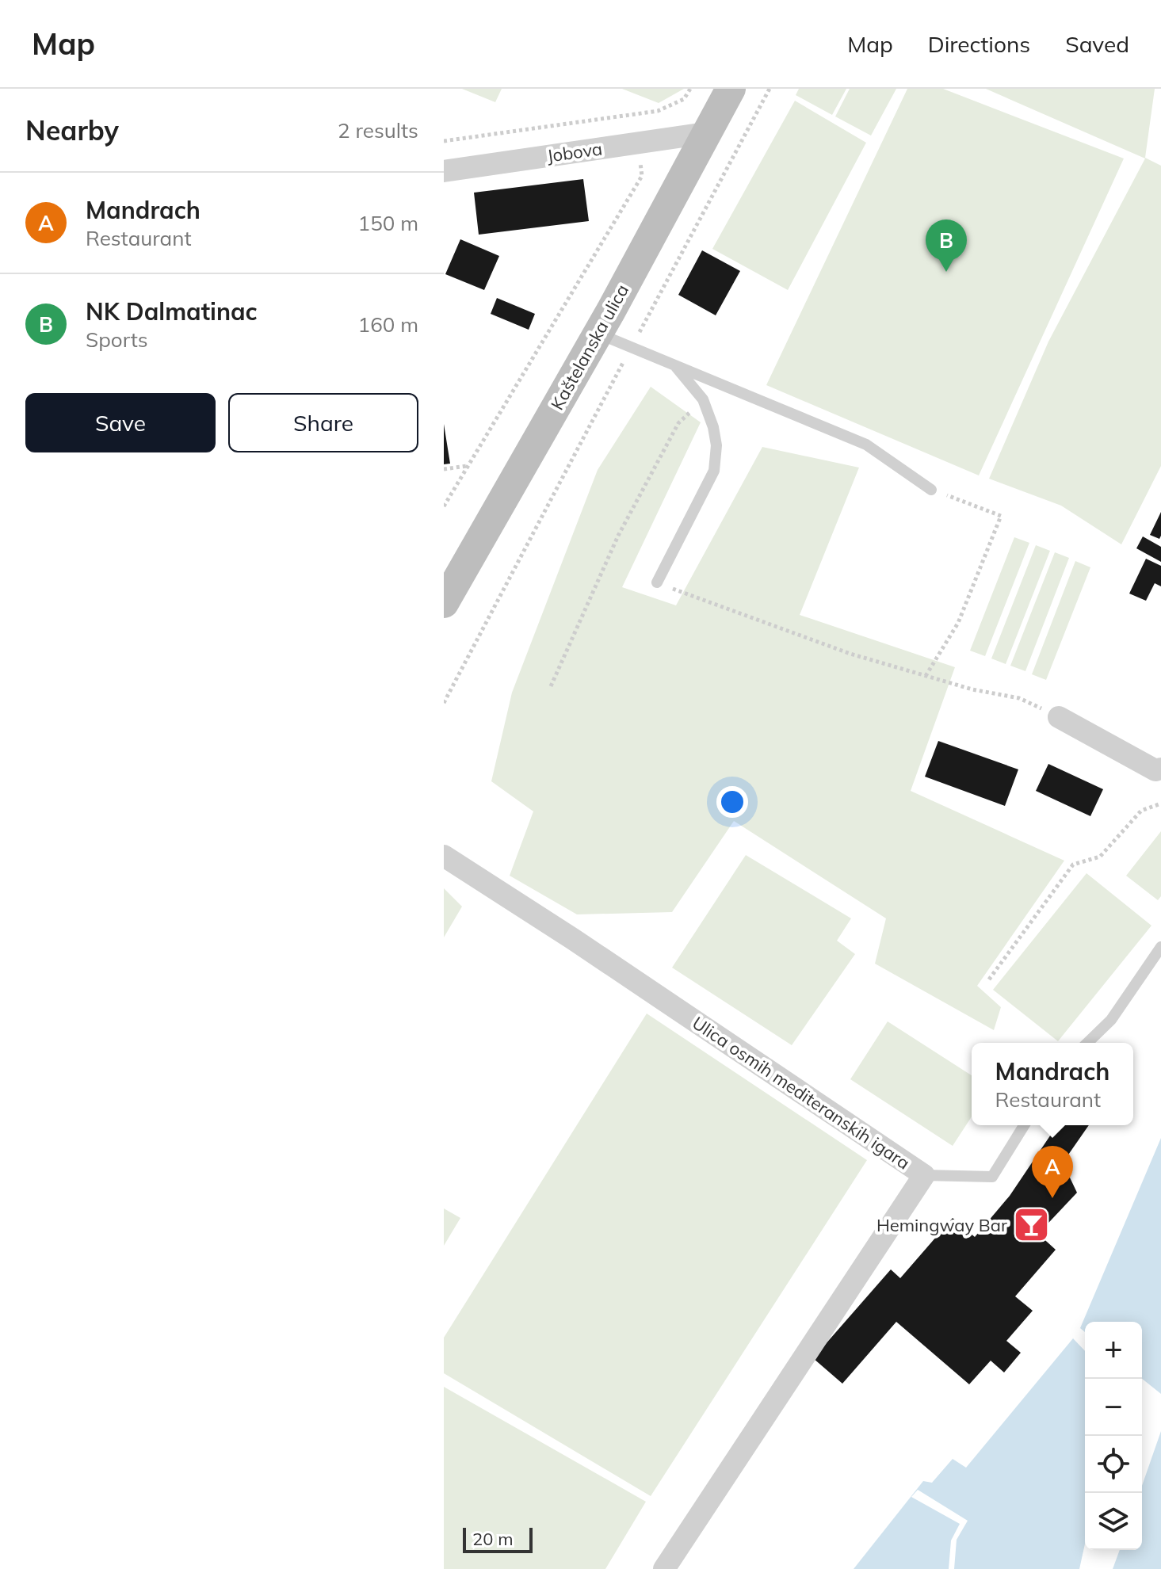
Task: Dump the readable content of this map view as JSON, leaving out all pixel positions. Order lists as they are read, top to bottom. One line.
{"streets":{"main road":["Kaštelanska ulica"],"street":["Jobova","Ulica osmih mediteranskih igara"]},"crossings":[["Jobova","Kaštelanska ulica"]],"places":{"bar":["Hemingway Bar"]},"scale_bar":"20 m","page":{"header":"Map","nav":["Map","Directions","Saved"],"heading":["Nearby","2 results"],"list":[{"mark":"A","name":"Mandrach","note":"Restaurant","value":"150 m"},{"mark":"B","name":"NK Dalmatinac","note":"Sports","value":"160 m"}],"pins":["B","A"],"buttons":["Save","Share"],"popup":["Mandrach","Restaurant"],"map_buttons":["+","−"],"scale":"20 m"}}
